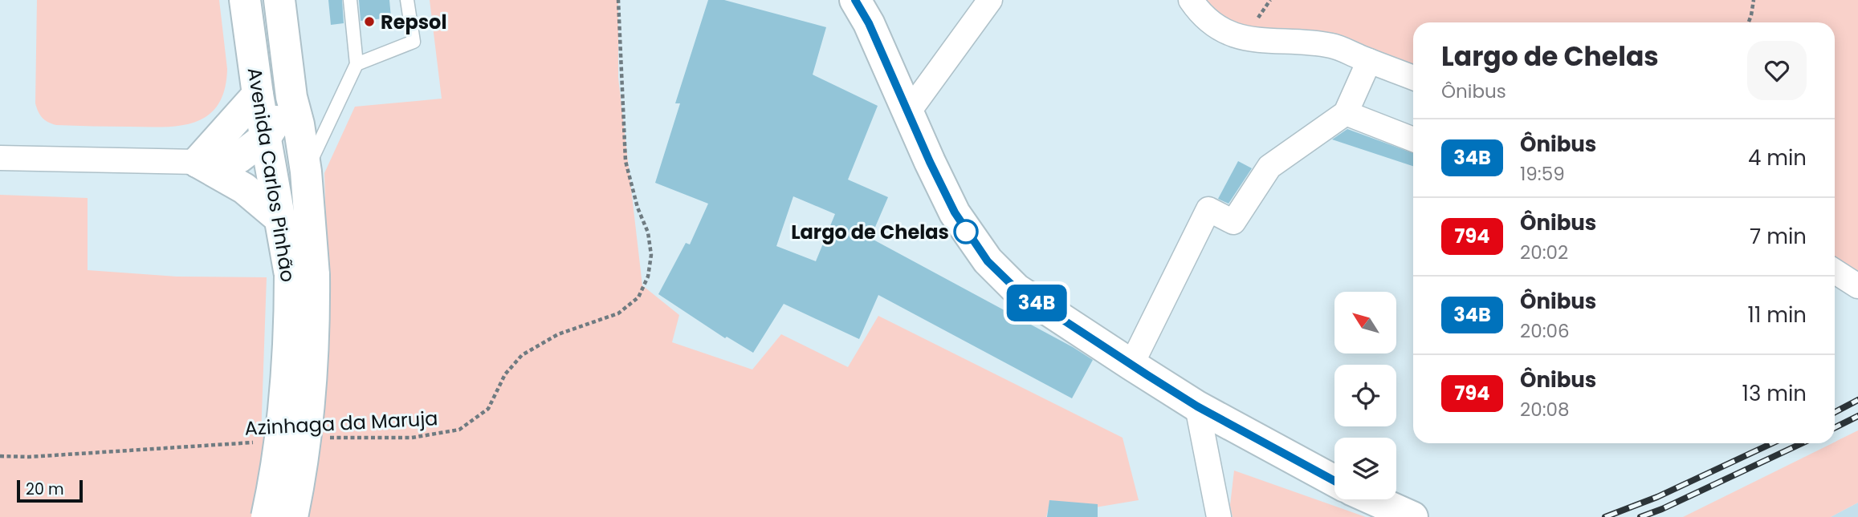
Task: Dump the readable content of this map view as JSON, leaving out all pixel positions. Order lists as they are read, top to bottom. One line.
{"streets":{"main road":["Avenida Carlos Pinhão"],"path":["Azinhaga da Maruja"]},"places":["Repsol","Largo de Chelas"],"lines":["bus line 34B"],"scale_bar":"20 m","north":"top left","page":{"on_map":"34B","heading":["Largo de Chelas","Ônibus"],"list":[{"mark":"34B","name":"Ônibus","note":"19:59","value":"4 min"},{"mark":"794","name":"Ônibus","note":"20:02","value":"7 min"},{"mark":"34B","name":"Ônibus","note":"20:06","value":"11 min"},{"mark":"794","name":"Ônibus","note":"20:08","value":"13 min"}],"scale":"20 m"}}
